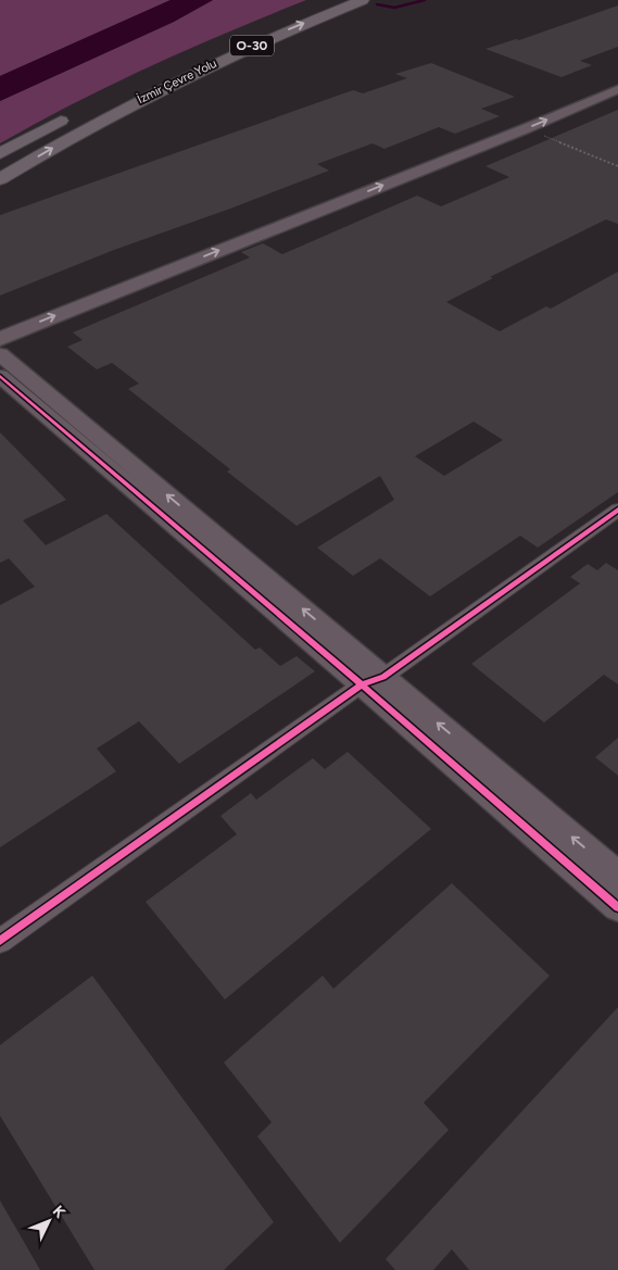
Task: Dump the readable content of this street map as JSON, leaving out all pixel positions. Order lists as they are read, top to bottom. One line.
{"streets":{"highway":["O-30","İzmir Çevre Yolu"]},"one_way":["İzmir Çevre Yolu"],"north":"top right"}
